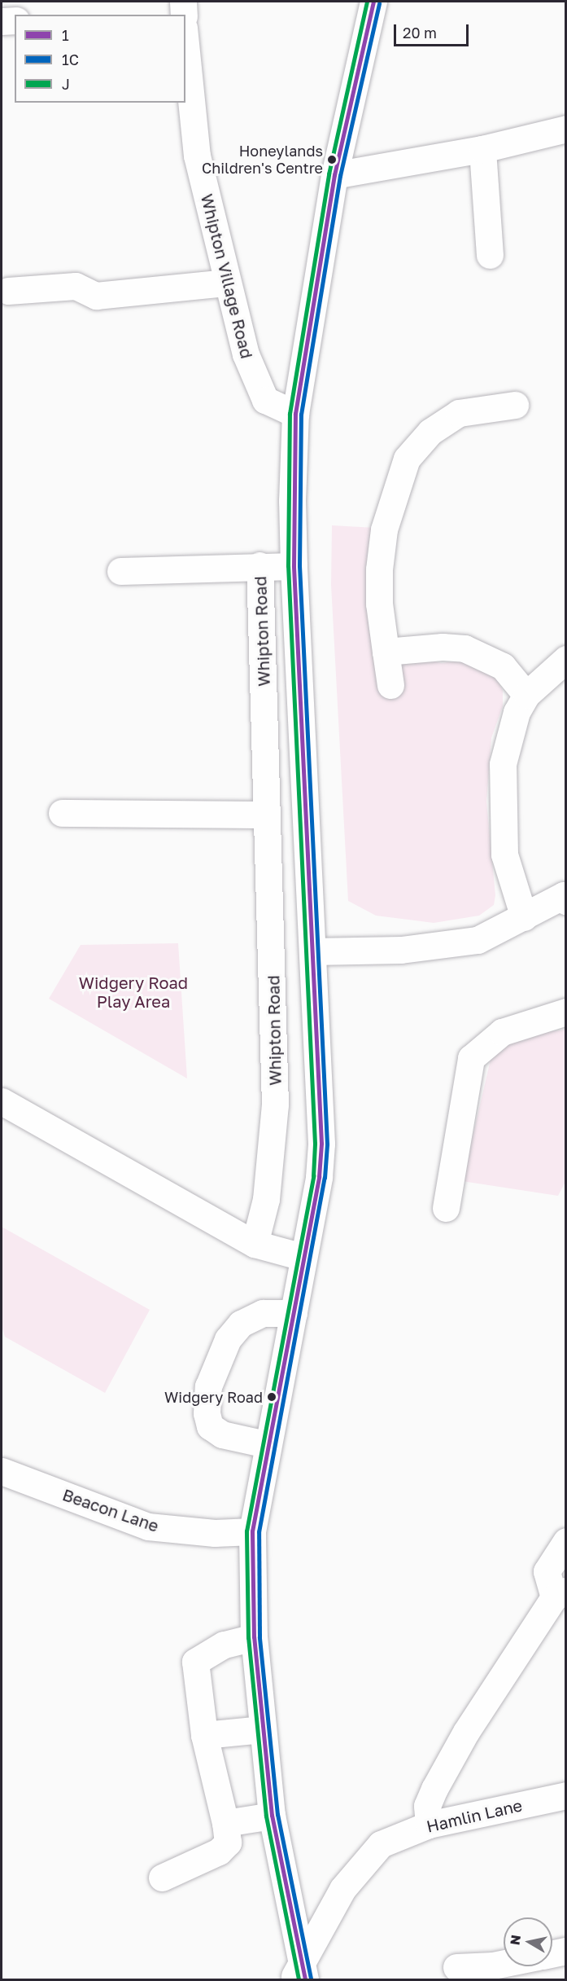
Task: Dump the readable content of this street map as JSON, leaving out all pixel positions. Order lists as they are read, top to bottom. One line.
{"streets":{"street":["Whipton Village Road","Whipton Road","Beacon Lane","Hamlin Lane"]},"parks":["Widgery Road Play Area"],"places":["Honeylands Children's Centre","Widgery Road"],"lines":["transit line 1","transit line J","transit line 1C"],"legend":["1","1C","J"],"scale_bar":"20 m","north":"left"}
